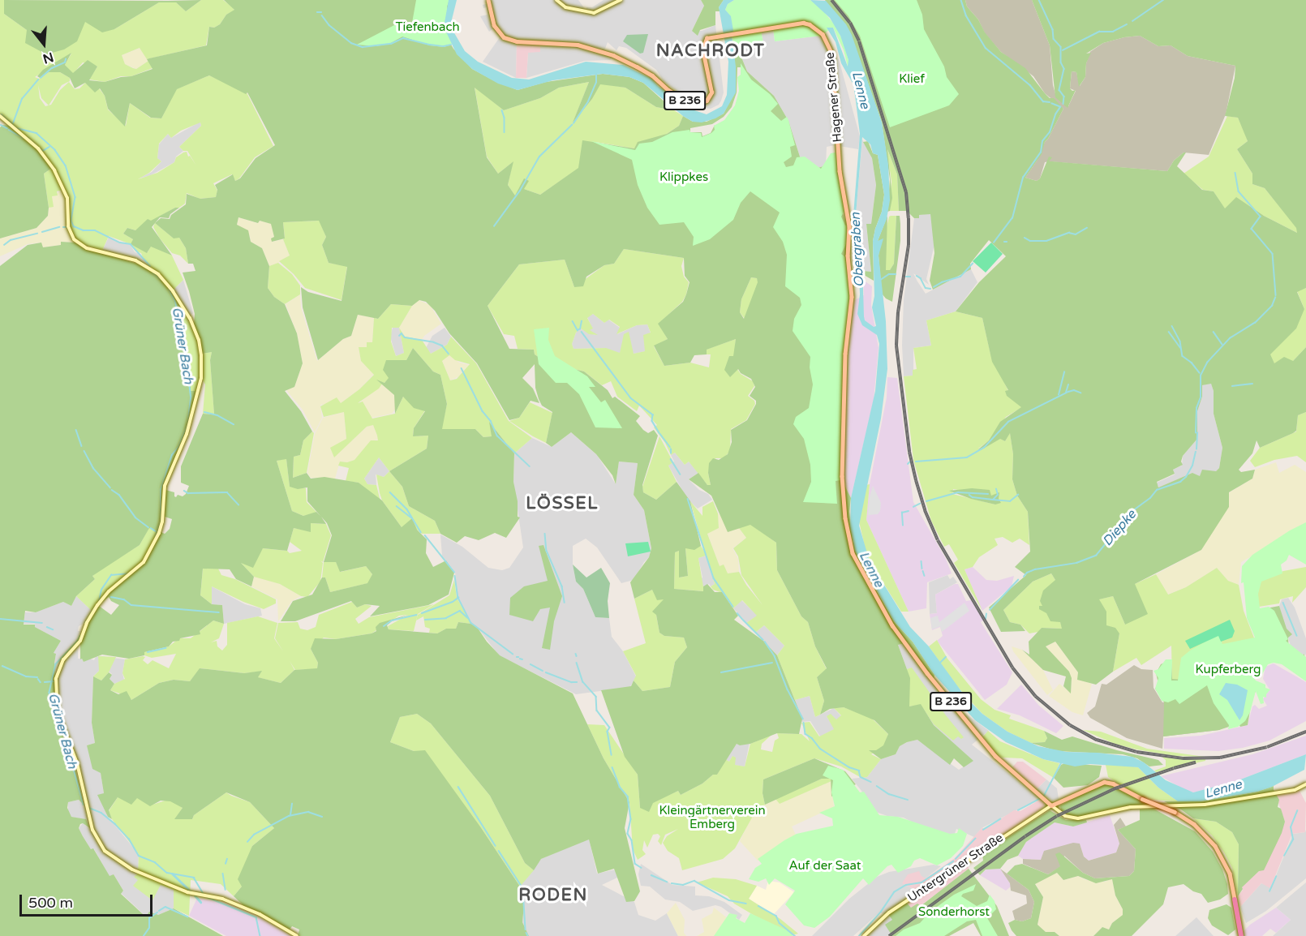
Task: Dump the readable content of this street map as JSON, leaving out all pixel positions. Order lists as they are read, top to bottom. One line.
{"streets":{"main road":["Hagener Straße","B 236","Untergrüner Straße"]},"crossings":[["Hagener Straße","B 236"],["B 236","Untergrüner Straße"]],"districts":["NACHRODT","LÖSSEL","RODEN"],"water":["Lenne","Obergraben","Grüner Bach","Diepke"],"parks":["Tiefenbach","Klief","Klippkes","Kupferberg","Kleingärtnerverein Emberg","Auf der Saat","Sonderhorst"],"scale_bar":"500 m","north":"bottom"}
